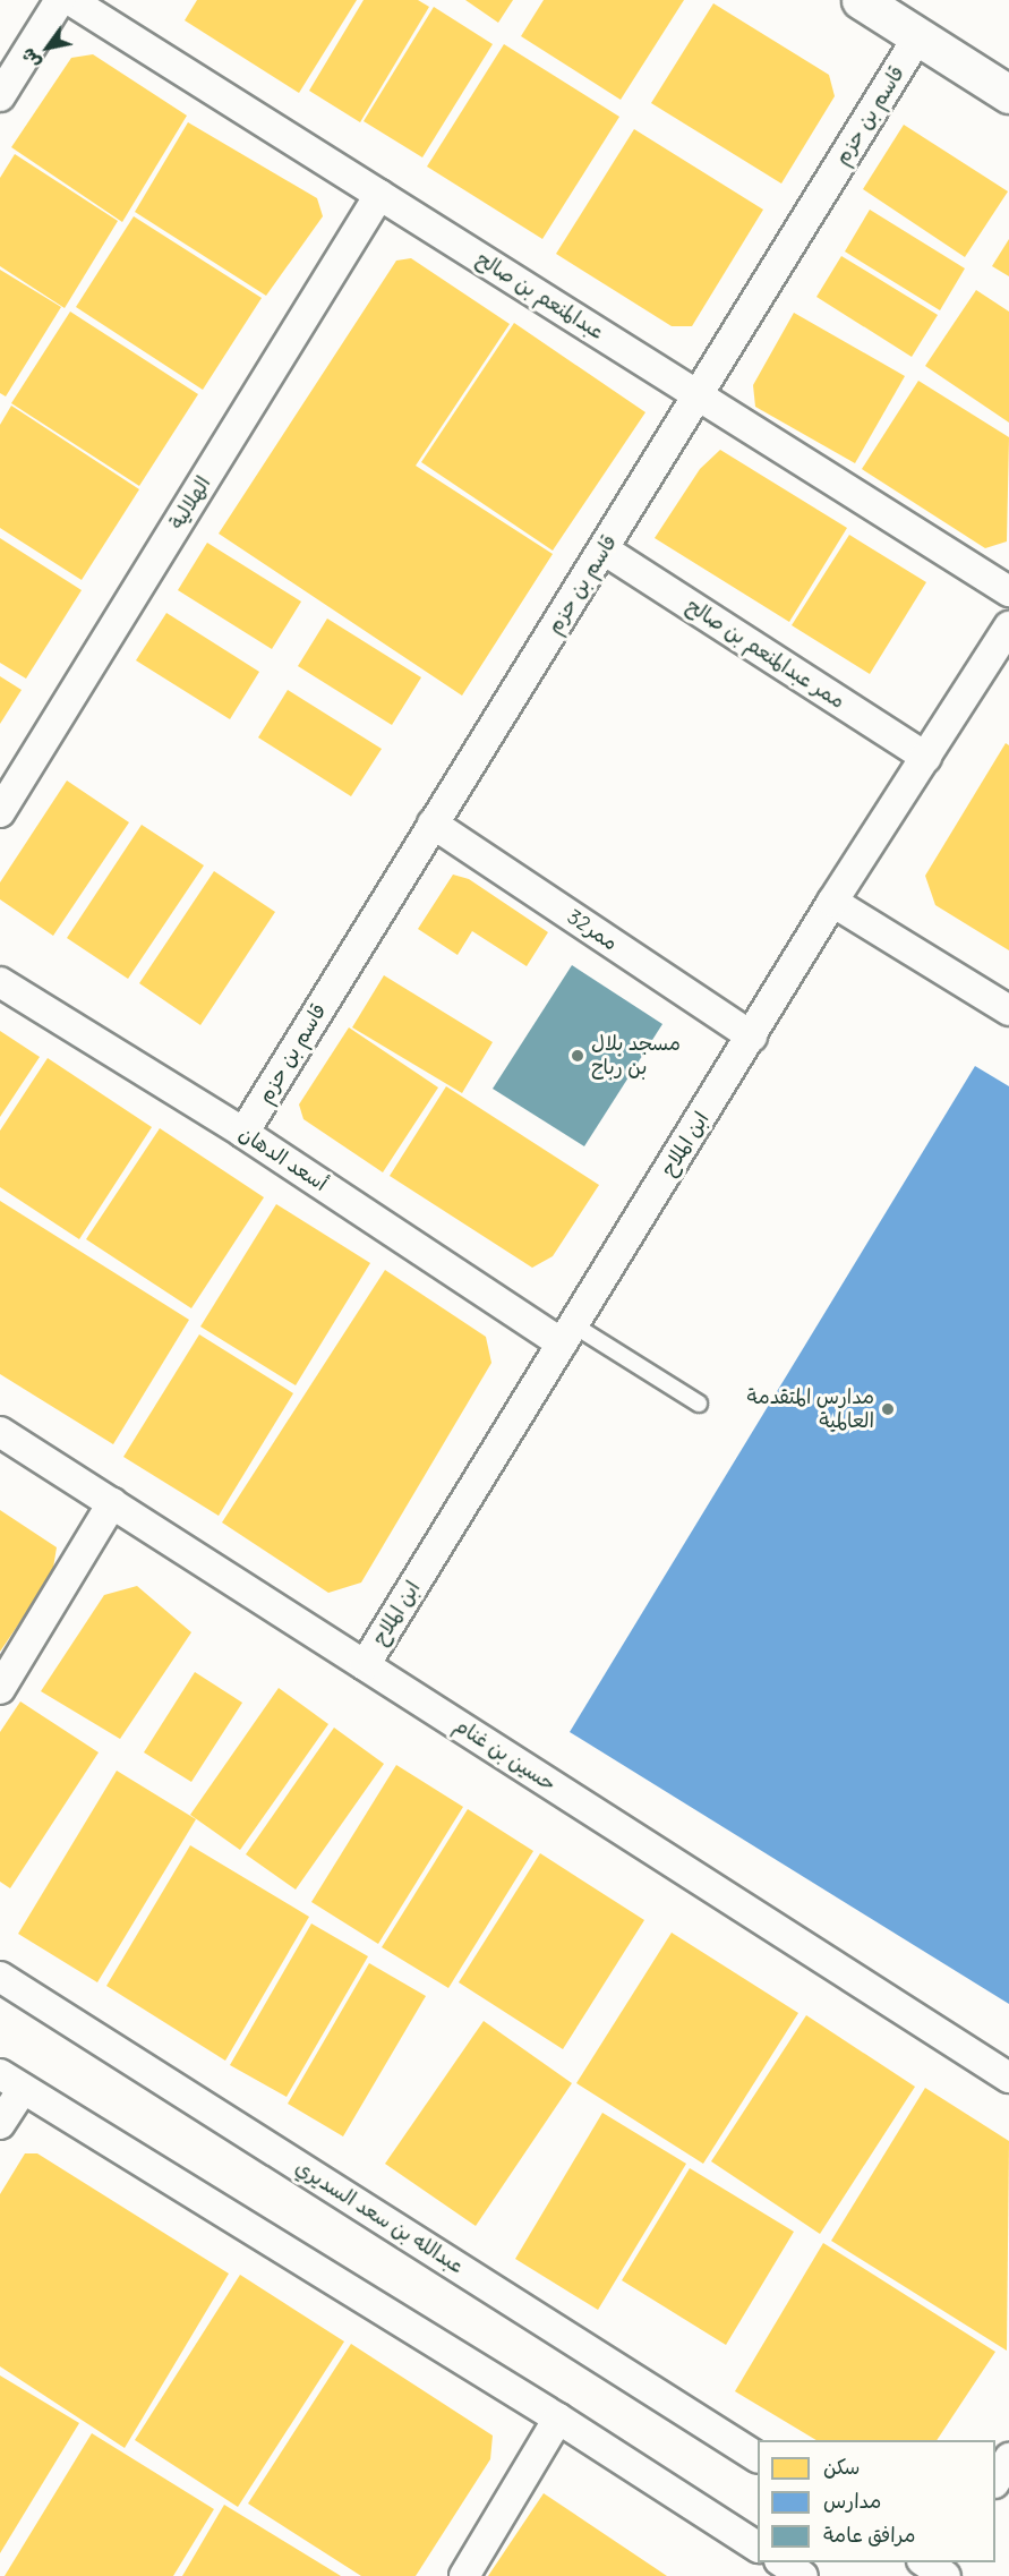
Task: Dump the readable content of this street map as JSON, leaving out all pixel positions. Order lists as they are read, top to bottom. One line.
{"streets":{"street":["قاسم بن حزم","عبدالمنعم بن صالح","الهلالية","ممر عبدالمنعم بن صالح","ممر32","ابن الملاح","أسعد الدهان","حسين بن غنام","عبدالله بن سعد السديري"]},"crossings":[["قاسم بن حزم","عبدالمنعم بن صالح"],["قاسم بن حزم","ممر عبدالمنعم بن صالح"],["قاسم بن حزم","ممر32"],["قاسم بن حزم","أسعد الدهان"],["عبدالمنعم بن صالح","الهلالية"],["ممر عبدالمنعم بن صالح","ابن الملاح"],["ممر32","ابن الملاح"],["ابن الملاح","أسعد الدهان"],["ابن الملاح","حسين بن غنام"]],"places":["مسجد بلال بن رباح","مدارس المتقدمة العالمية"],"legend":["سكن","مدارس","مرافق عامة"],"north":"bottom left"}
